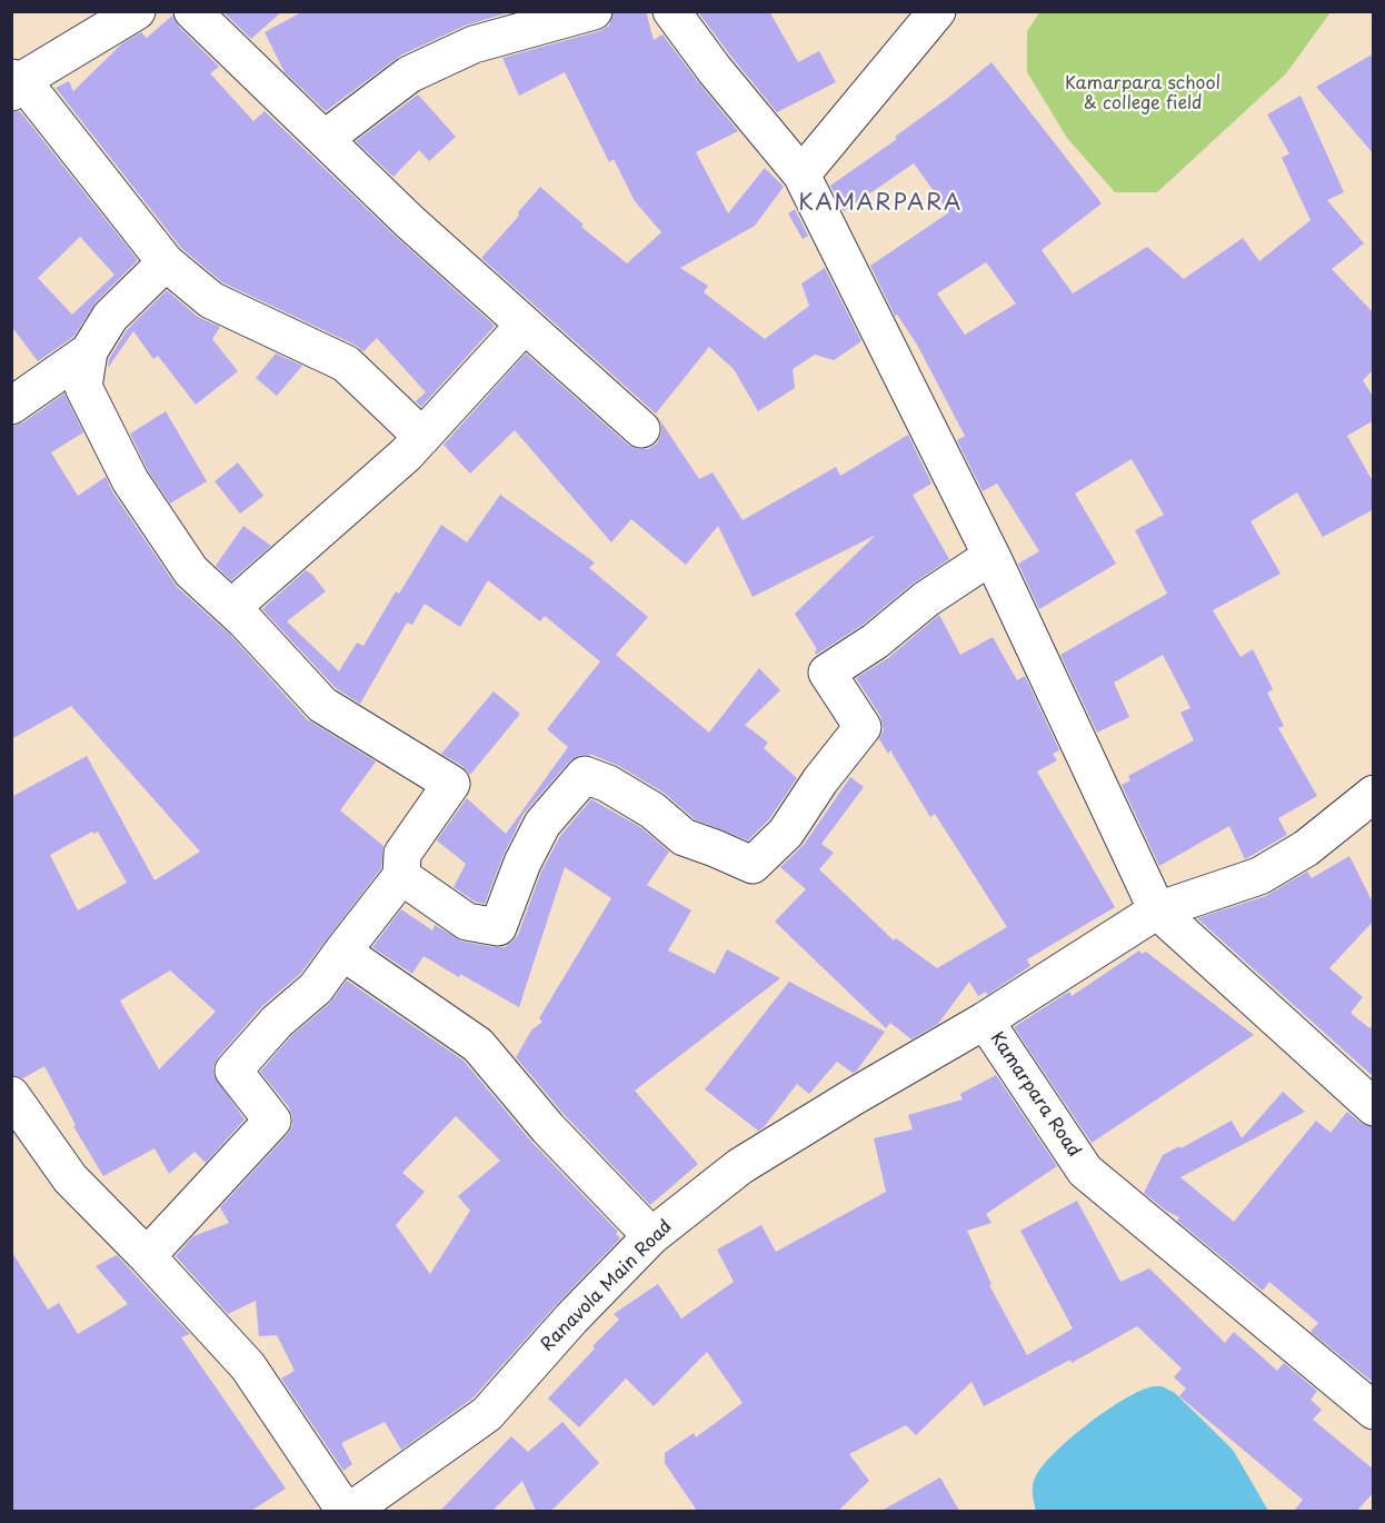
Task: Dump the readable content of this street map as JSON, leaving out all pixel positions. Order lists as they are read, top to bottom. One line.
{"streets":{"street":["Kamarpara Road","Ranavola Main Road"]},"crossings":[["Kamarpara Road","Ranavola Main Road"]],"districts":["KAMARPARA"],"parks":["Kamarpara school & college field"]}
